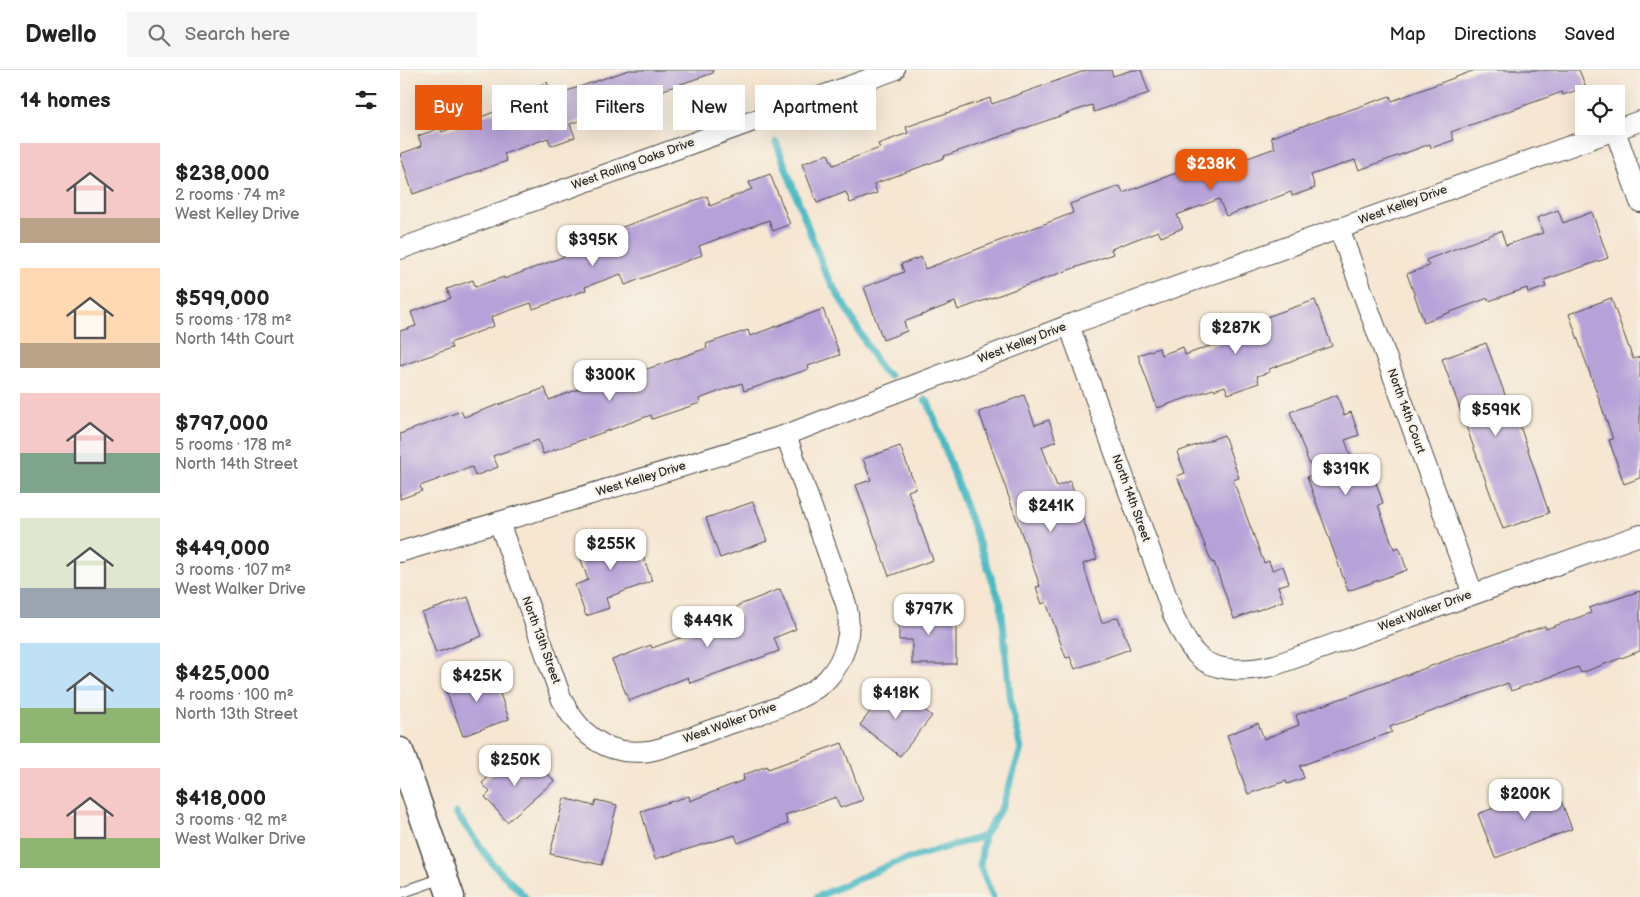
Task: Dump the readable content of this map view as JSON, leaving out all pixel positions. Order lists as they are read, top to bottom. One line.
{"streets":{"street":["West Rolling Oaks Drive","West Kelley Drive","North 14th Court","North 14th Street","West Walker Drive","North 13th Street"]},"crossings":[["West Kelley Drive","North 14th Court"],["West Kelley Drive","North 14th Street"],["West Kelley Drive","West Walker Drive"],["West Kelley Drive","North 13th Street"],["North 14th Court","West Walker Drive"],["North 14th Street","West Walker Drive"],["West Walker Drive","North 13th Street"]],"page":{"header":"Dwello","search":"Search here","nav":["Map","Directions","Saved"],"heading":"14 homes","chip":["Buy","Rent","Filters","New","Apartment"],"list":[{"name":"$238,000","note":"2 rooms · 74 m² · West Kelley Drive"},{"name":"$599,000","note":"5 rooms · 178 m² · North 14th Court"},{"name":"$797,000","note":"5 rooms · 178 m² · North 14th Street"},{"name":"$449,000","note":"3 rooms · 107 m² · West Walker Drive"},{"name":"$425,000","note":"4 rooms · 100 m² · North 13th Street"},{"name":"$418,000","note":"3 rooms · 92 m² · West Walker Drive"}],"price":["$238K","$395K","$287K","$300K","$599K","$319K","$241K","$255K","$797K","$449K","$425K","$418K","$250K","$200K"]}}
